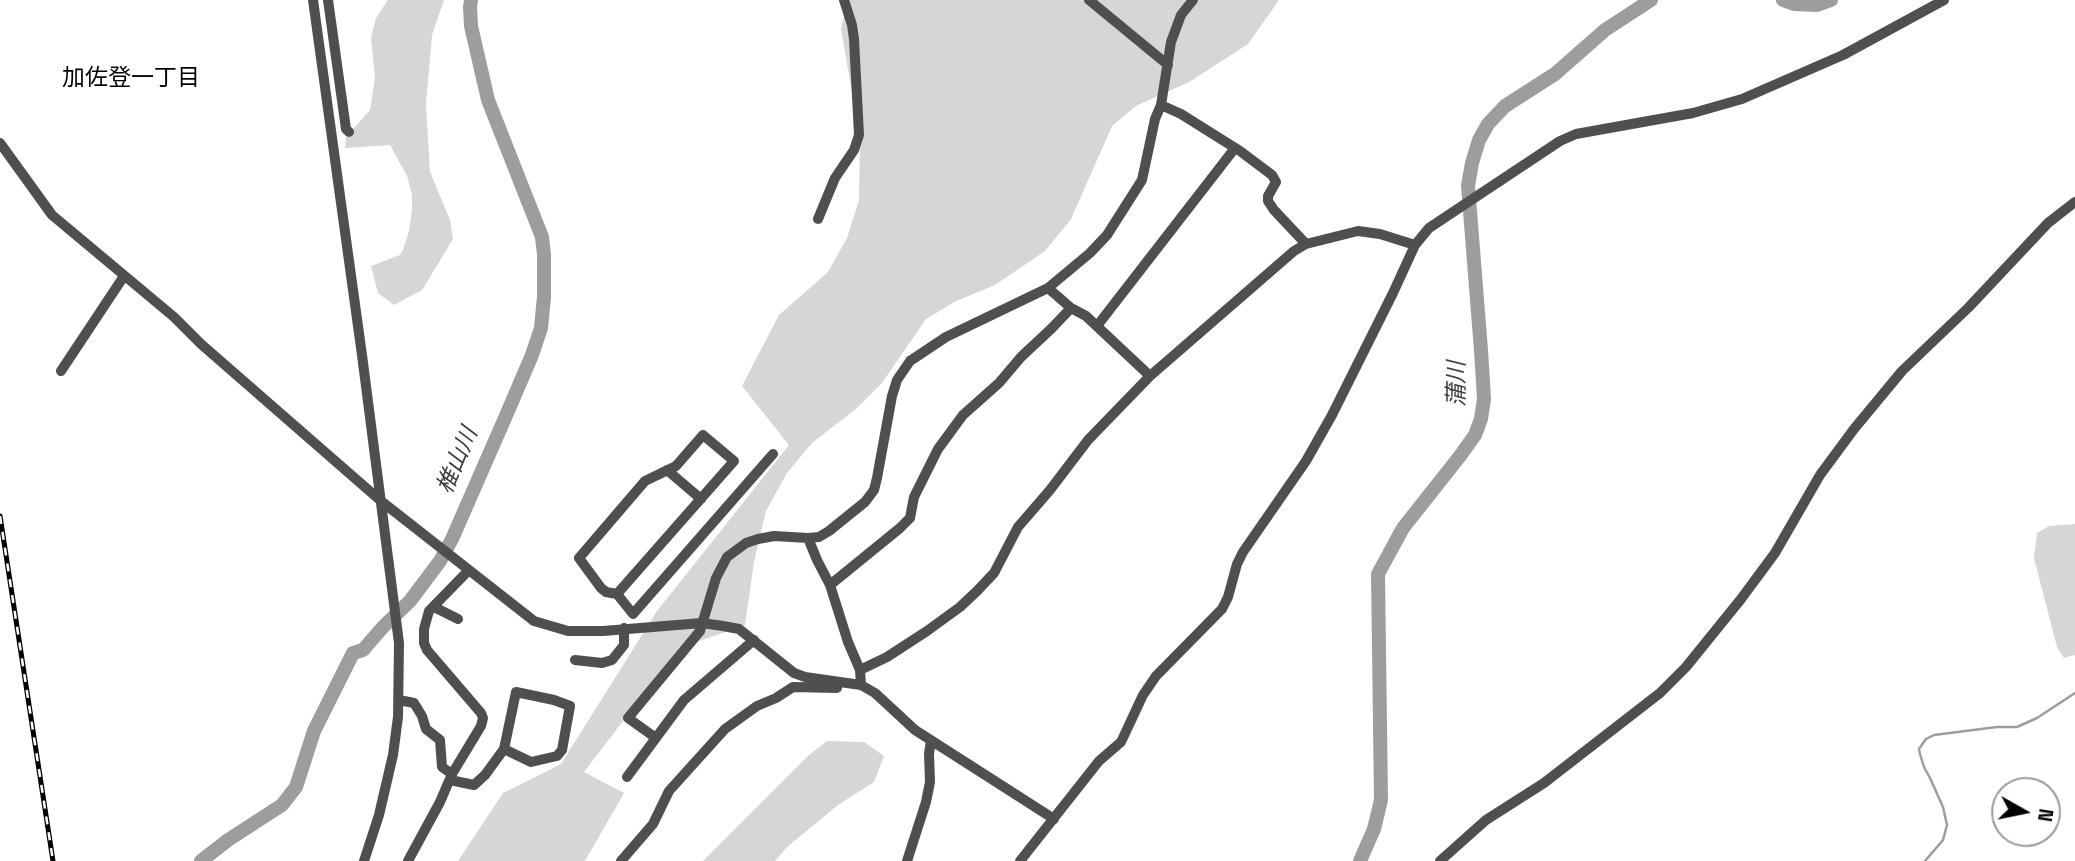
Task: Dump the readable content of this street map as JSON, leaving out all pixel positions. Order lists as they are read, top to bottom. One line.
{"districts":["加佐登一丁目"],"water":["蒲川","椎山川"],"north":"right"}
